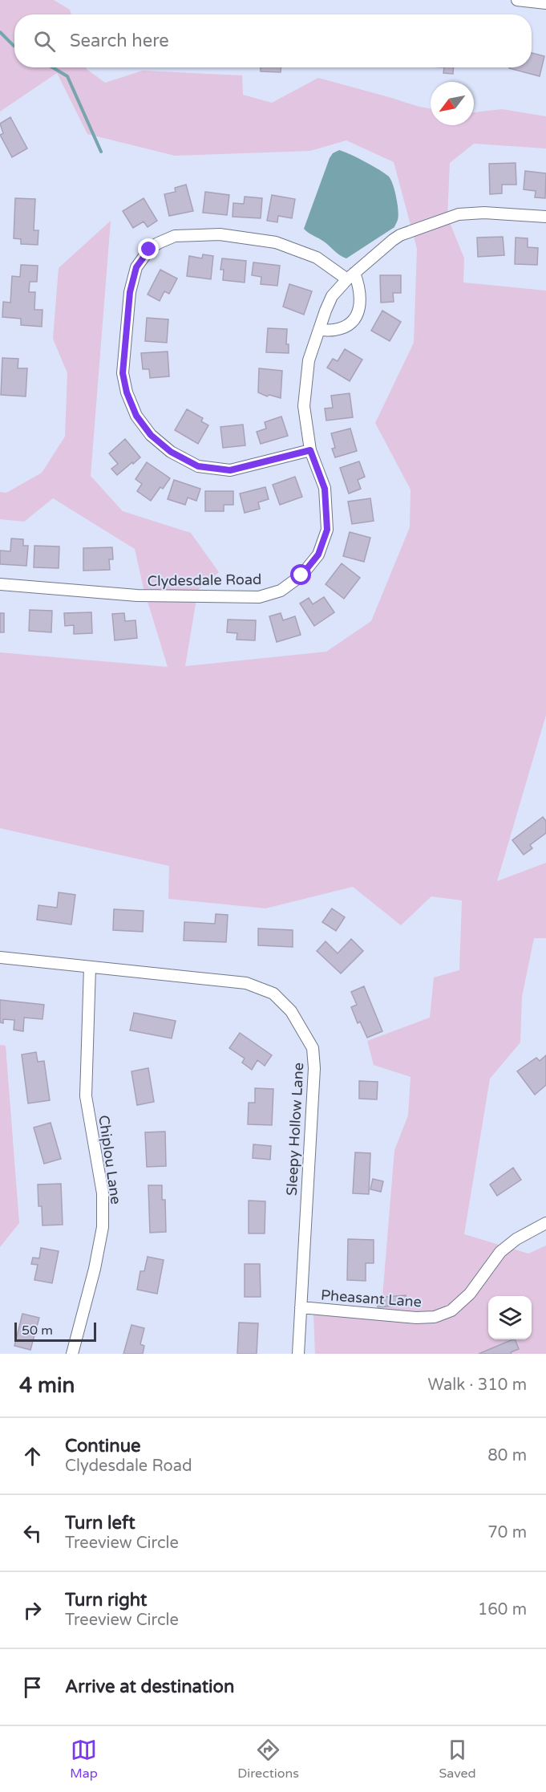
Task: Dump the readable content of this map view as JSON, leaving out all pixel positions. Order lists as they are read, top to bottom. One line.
{"streets":{"street":["Clydesdale Road","Sleepy Hollow Lane","Chiplou Lane","Pheasant Lane"]},"crossings":[["Sleepy Hollow Lane","Chiplou Lane"],["Sleepy Hollow Lane","Pheasant Lane"]],"scale_bar":"50 m","north":"bottom left","page":{"search":"Search here","scale":"50 m","heading":["4 min","Walk · 310 m"],"list":[["Continue","Clydesdale Road","80 m"],["Turn left","Treeview Circle","70 m"],["Turn right","Treeview Circle","160 m"],"Arrive at destination"],"nav":["Map","Directions","Saved"]}}
